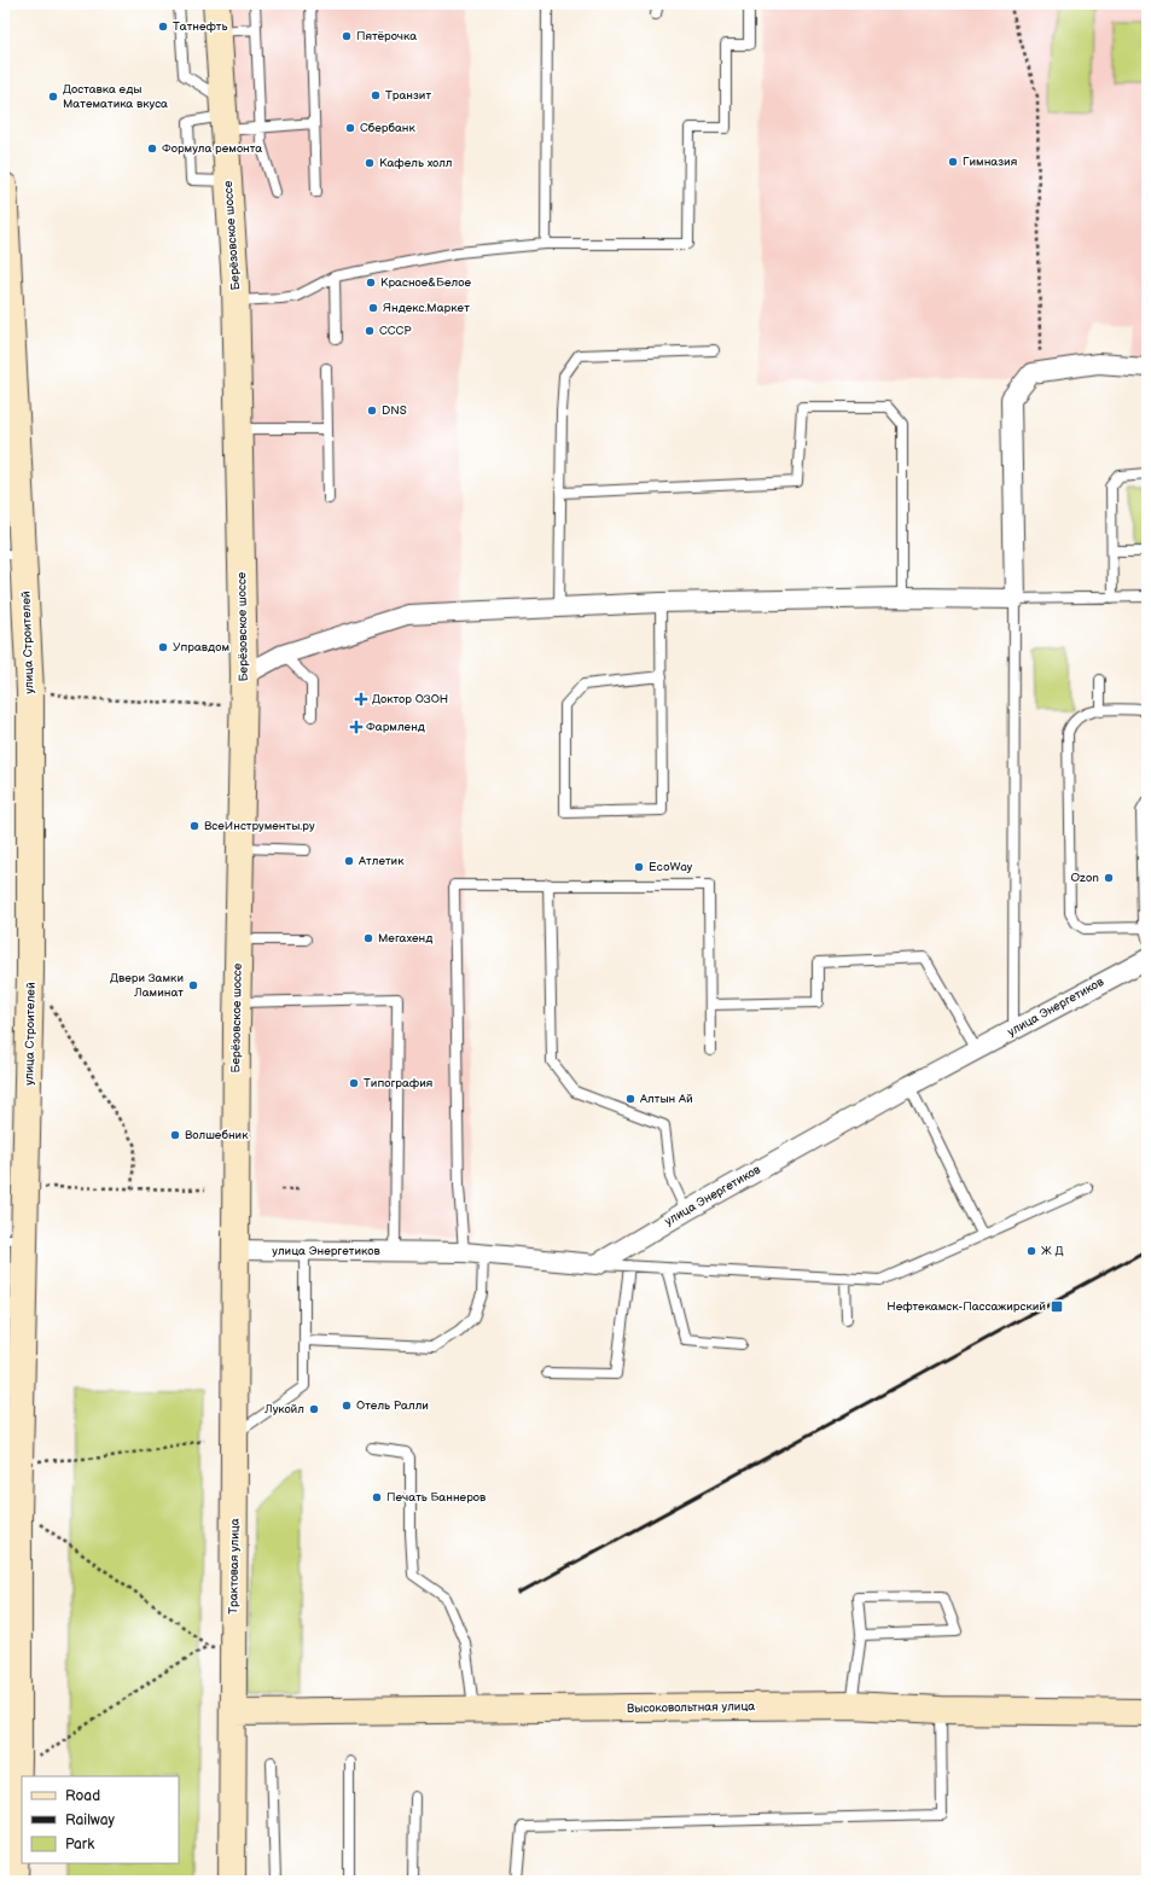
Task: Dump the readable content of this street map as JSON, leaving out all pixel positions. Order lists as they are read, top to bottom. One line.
{"streets":{"main road":["Берёзовское шоссе","улица Строителей","Трактовая улица","Высоковольтная улица"],"street":["улица Энергетиков"]},"crossings":[["Берёзовское шоссе","улица Энергетиков"],["Берёзовское шоссе","Трактовая улица"],["улица Энергетиков","Трактовая улица"],["Трактовая улица","Высоковольтная улица"]],"places":{"other":["Татнефть","Пятёрочка","Транзит","Доставка еды Математика вкуса","Сбербанк","Формула ремонта","Гимназия","Кафель холл","Красное&Белое","Яндекс.Маркет","СССР","DNS","Управдом","ВсеИнструменты.ру","Атлетик","EcoWay","Ozon","Мегахенд","Двери Замки Ламинат","Типография","Алтын Ай","Волшебник","Ж Д","Отель Ралли","Лукойл","Печать Баннеров"],"health":["Доктор ОЗОН","Фармленд"],"transit":["Нефтекамск-Пассажирский"]},"legend":["Road","Railway","Park"]}
